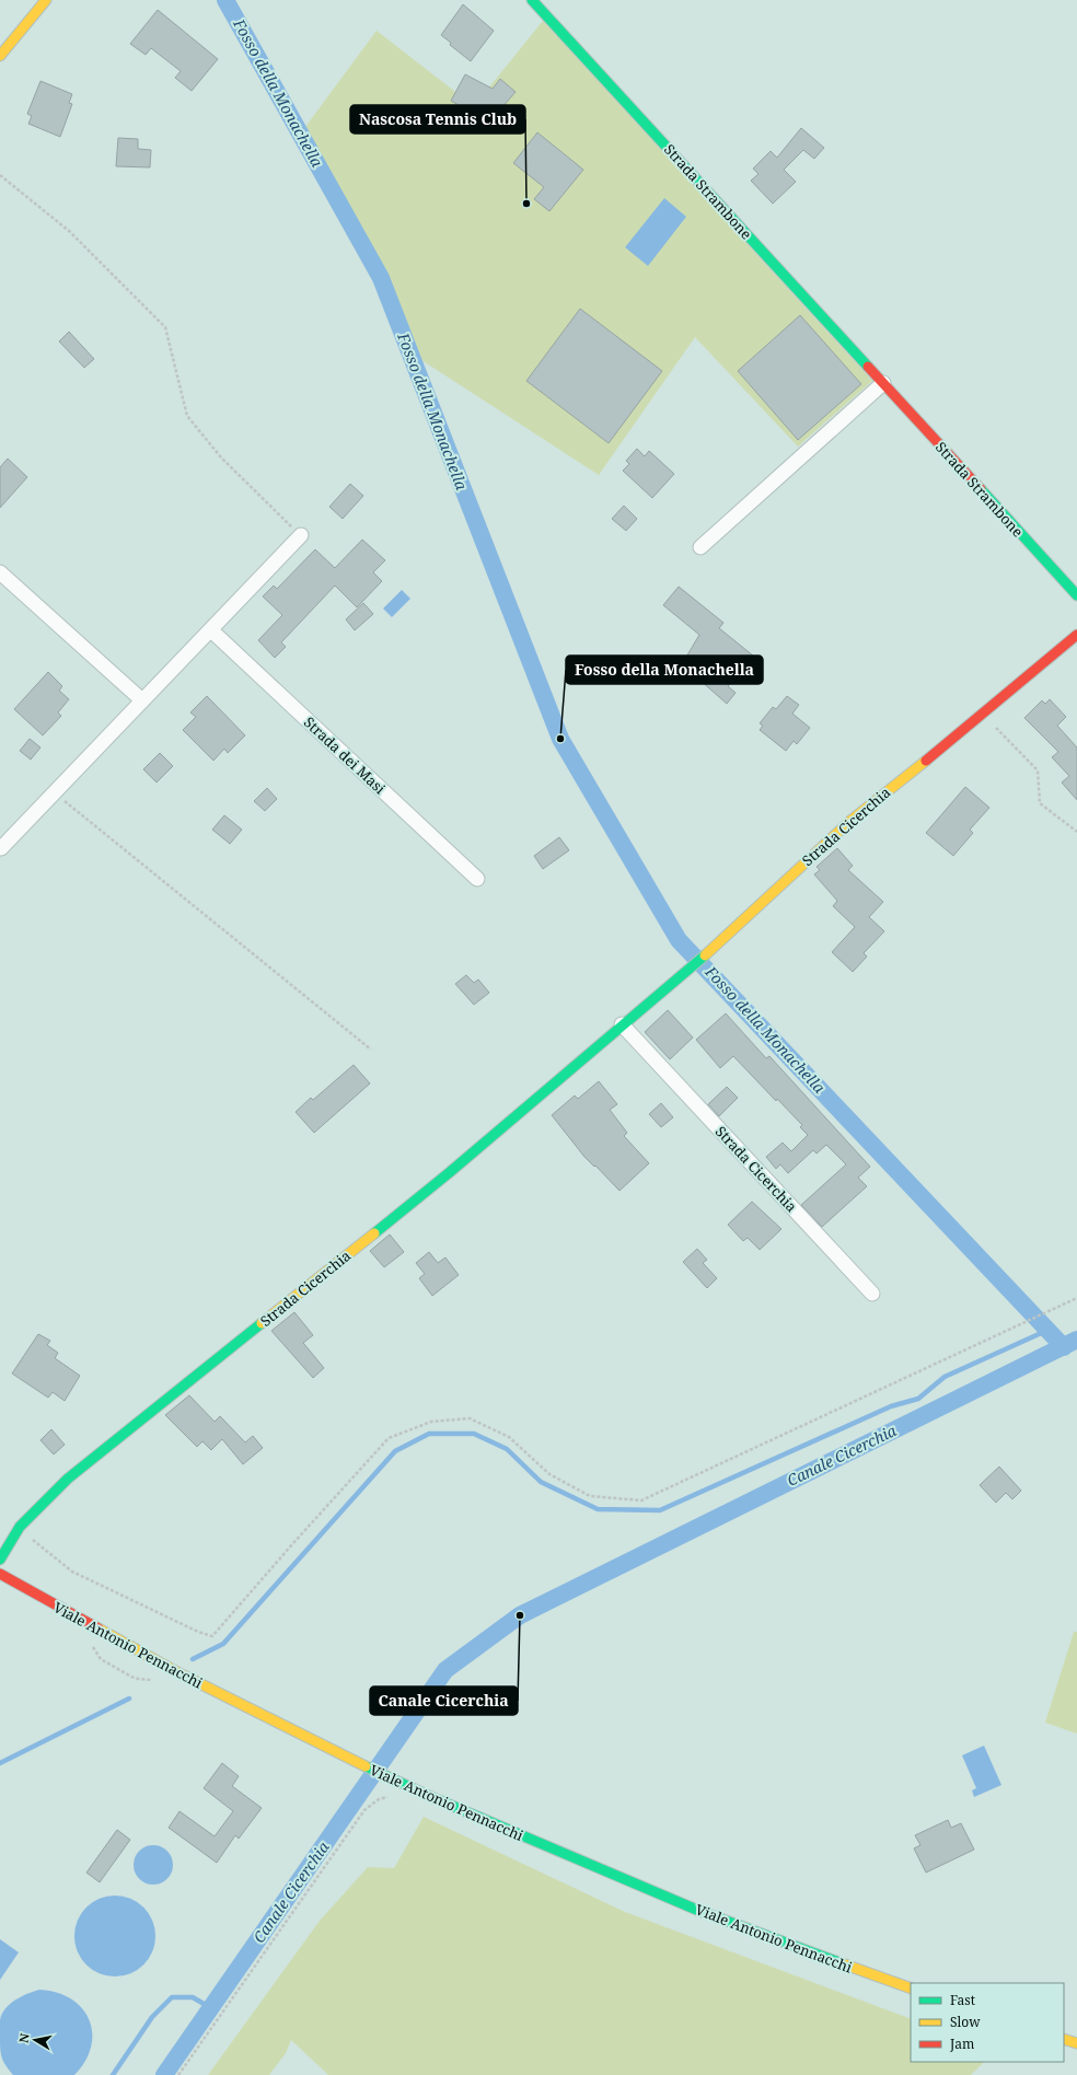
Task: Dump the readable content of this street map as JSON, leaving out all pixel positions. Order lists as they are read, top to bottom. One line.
{"streets":{"street":["Strada Strambone","Strada dei Masi","Strada Cicerchia","Viale Antonio Pennacchi"]},"water":["Fosso della Monachella","Canale Cicerchia"],"places":["Nascosa Tennis Club","Fosso della Monachella","Canale Cicerchia"],"legend":["Fast","Slow","Jam"],"north":"left"}
